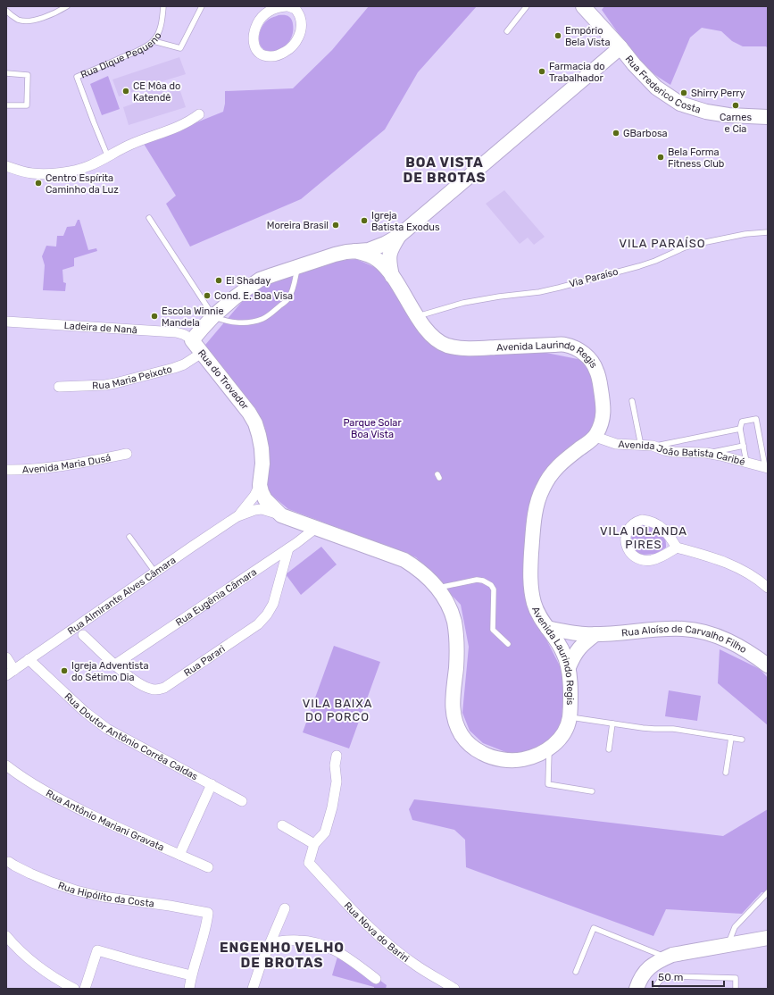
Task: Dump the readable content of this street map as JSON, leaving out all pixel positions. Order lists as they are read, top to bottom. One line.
{"streets":{"street":["Rua Frederico Costa","Ladeira de Nanã","Avenida Laurindo Regis","Rua Maria Peixoto","Rua do Trovador","Avenida João Batista Caribé","Avenida Maria Dusá","Rua Almirante Alves Câmara","Rua Eugênia Câmara","Rua Aloíso de Carvalho Filho","Rua Parari","Rua Doutor Antônio Corrêa Caldas","Rua Antônio Mariani Gravata","Rua Hipólito da Costa","Rua Nova do Bariri"],"lane":["Rua Dique Pequeno","Via Paraíso"]},"crossings":[["Via Paraíso","Avenida Laurindo Regis"],["Ladeira de Nanã","Rua do Trovador"],["Avenida Laurindo Regis","Rua do Trovador"],["Avenida Laurindo Regis","Avenida João Batista Caribé"],["Avenida Laurindo Regis","Rua Almirante Alves Câmara"],["Avenida Laurindo Regis","Rua Eugênia Câmara"],["Avenida Laurindo Regis","Rua Aloíso de Carvalho Filho"],["Rua Maria Peixoto","Rua do Trovador"],["Rua do Trovador","Rua Almirante Alves Câmara"],["Rua Almirante Alves Câmara","Rua Doutor Antônio Corrêa Caldas"],["Rua Eugênia Câmara","Rua Parari"]],"districts":["BOA VISTA DE BROTAS","VILA PARAÍSO","VILA IOLANDA PIRES","VILA BAIXA DO PORCO","ENGENHO VELHO DE BROTAS"],"parks":["Parque Solar Boa Vista"],"places":["Empório Bela Vista","Farmacia do Trabalhador","CE Môa do Katendê","Shirry Perry","Carnes e Cia","GBarbosa","Bela Forma Fitness Club","Centro Espírita Caminho da Luz","Igreja Batista Exodus","Moreira Brasil","El Shaday","Cond. E. Boa Visa","Escola Winnie Mandela","Igreja Adventista do Sétimo Dia"],"scale_bar":"50 m"}
